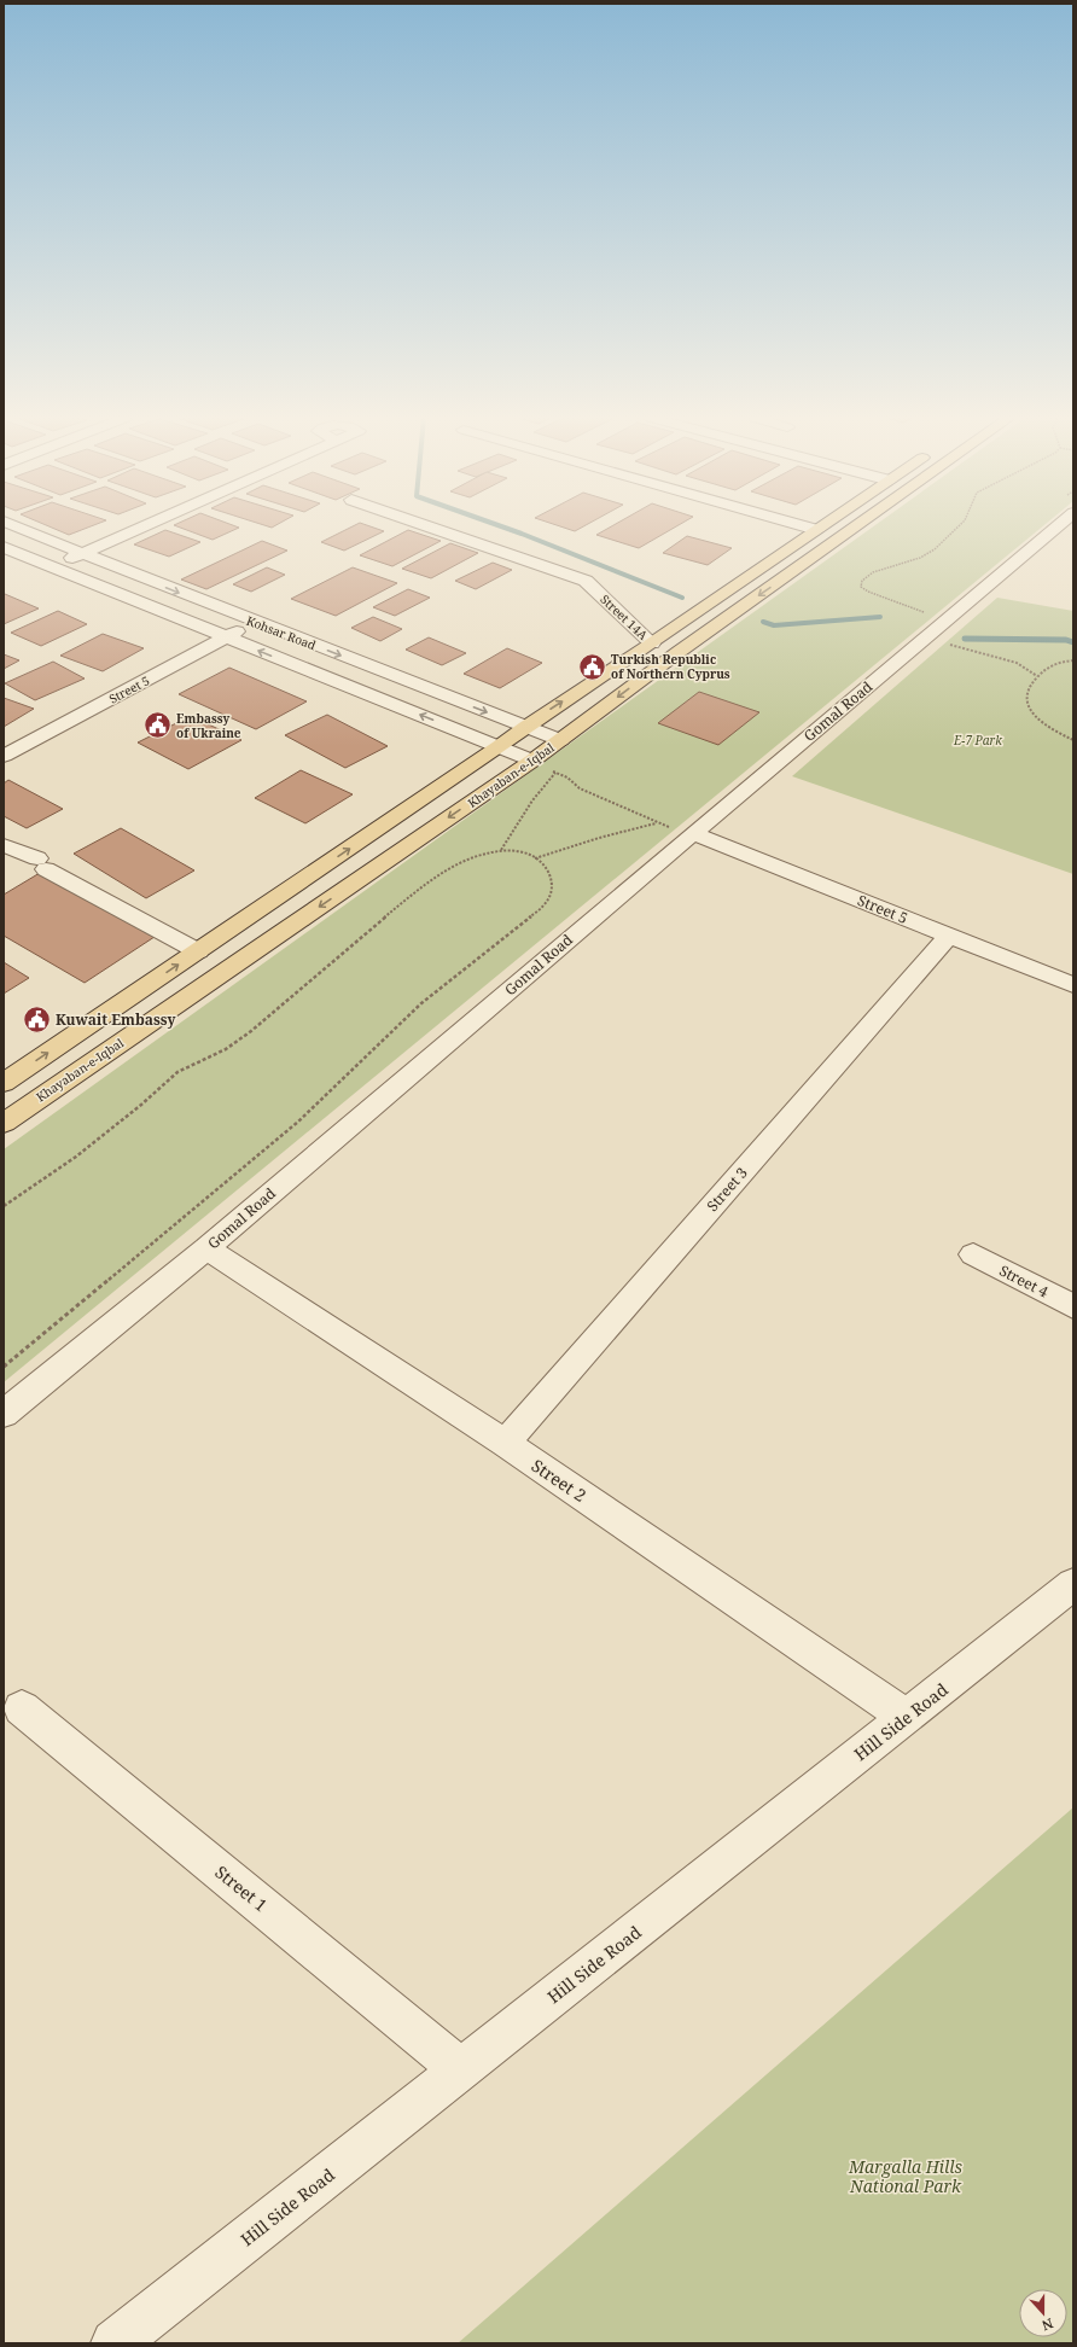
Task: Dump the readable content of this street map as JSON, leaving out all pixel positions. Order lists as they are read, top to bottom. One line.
{"streets":{"main road":["Khayaban-e-Iqbal"],"street":["Street 14A","Kohsar Road","Street 5","Gomal Road","Street 3","Street 4","Street 2","Hill Side Road","Street 1"]},"crossings":[["Kohsar Road","Street 5"],["Kohsar Road","Khayaban-e-Iqbal"],["Street 5","Gomal Road"],["Street 5","Street 3"],["Gomal Road","Street 2"],["Street 3","Street 2"],["Street 2","Hill Side Road"],["Hill Side Road","Street 1"]],"parks":["E-7 Park","Margalla Hills National Park"],"places":{"public building":["Turkish Republic of Northern Cyprus","Embassy of Ukraine","Kuwait Embassy"]},"north":"bottom"}
